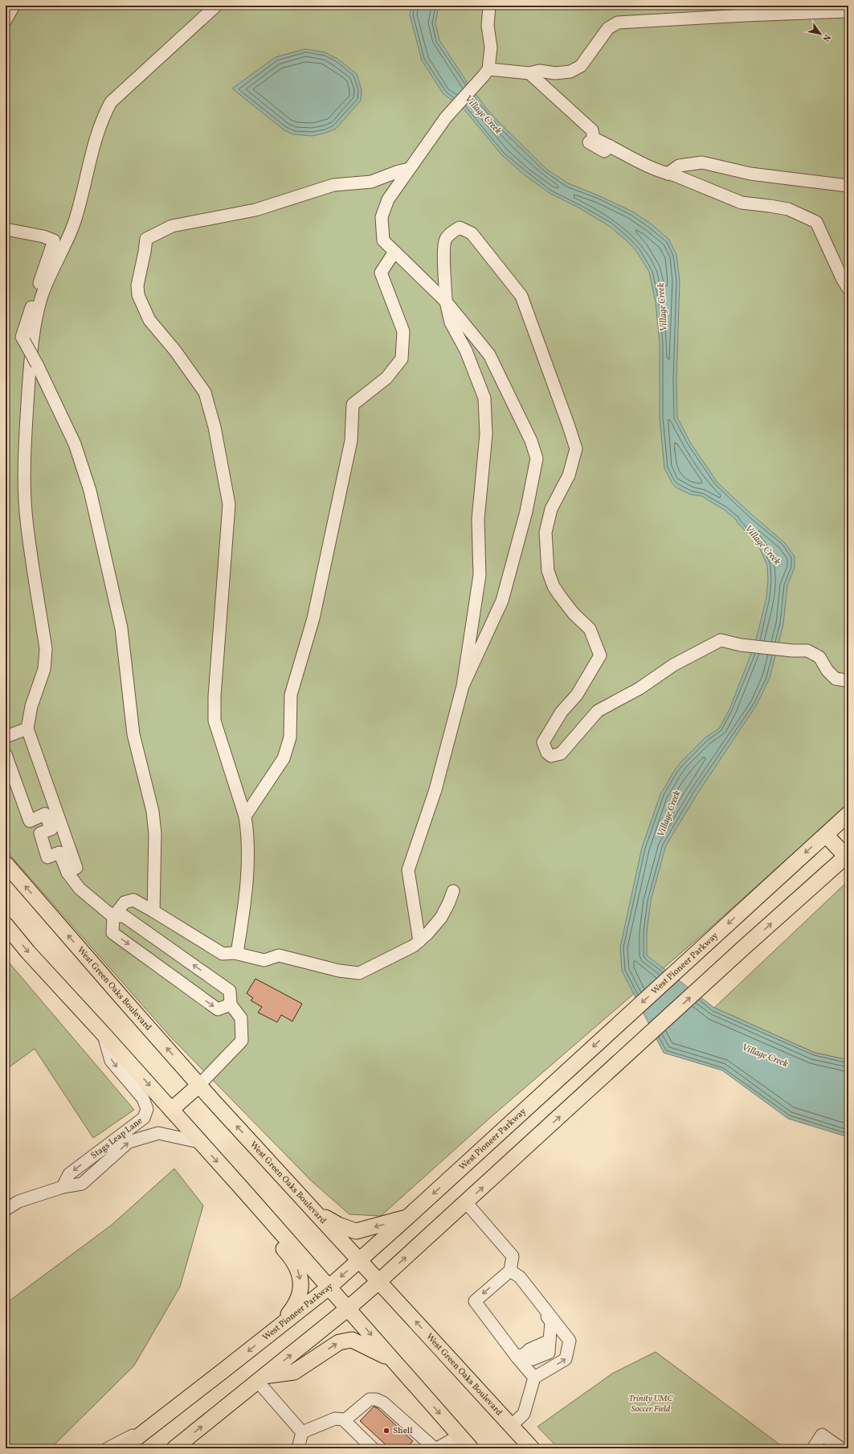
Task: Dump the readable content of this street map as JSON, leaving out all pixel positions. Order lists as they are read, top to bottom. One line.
{"streets":{"main road":["West Pioneer Parkway","West Green Oaks Boulevard"],"street":["Stags Leap Lane"]},"crossings":[["West Pioneer Parkway","West Green Oaks Boulevard"]],"water":["Village Creek"],"parks":["Trinity UMC Soccer Field"],"places":["Shell"],"north":"bottom right"}
